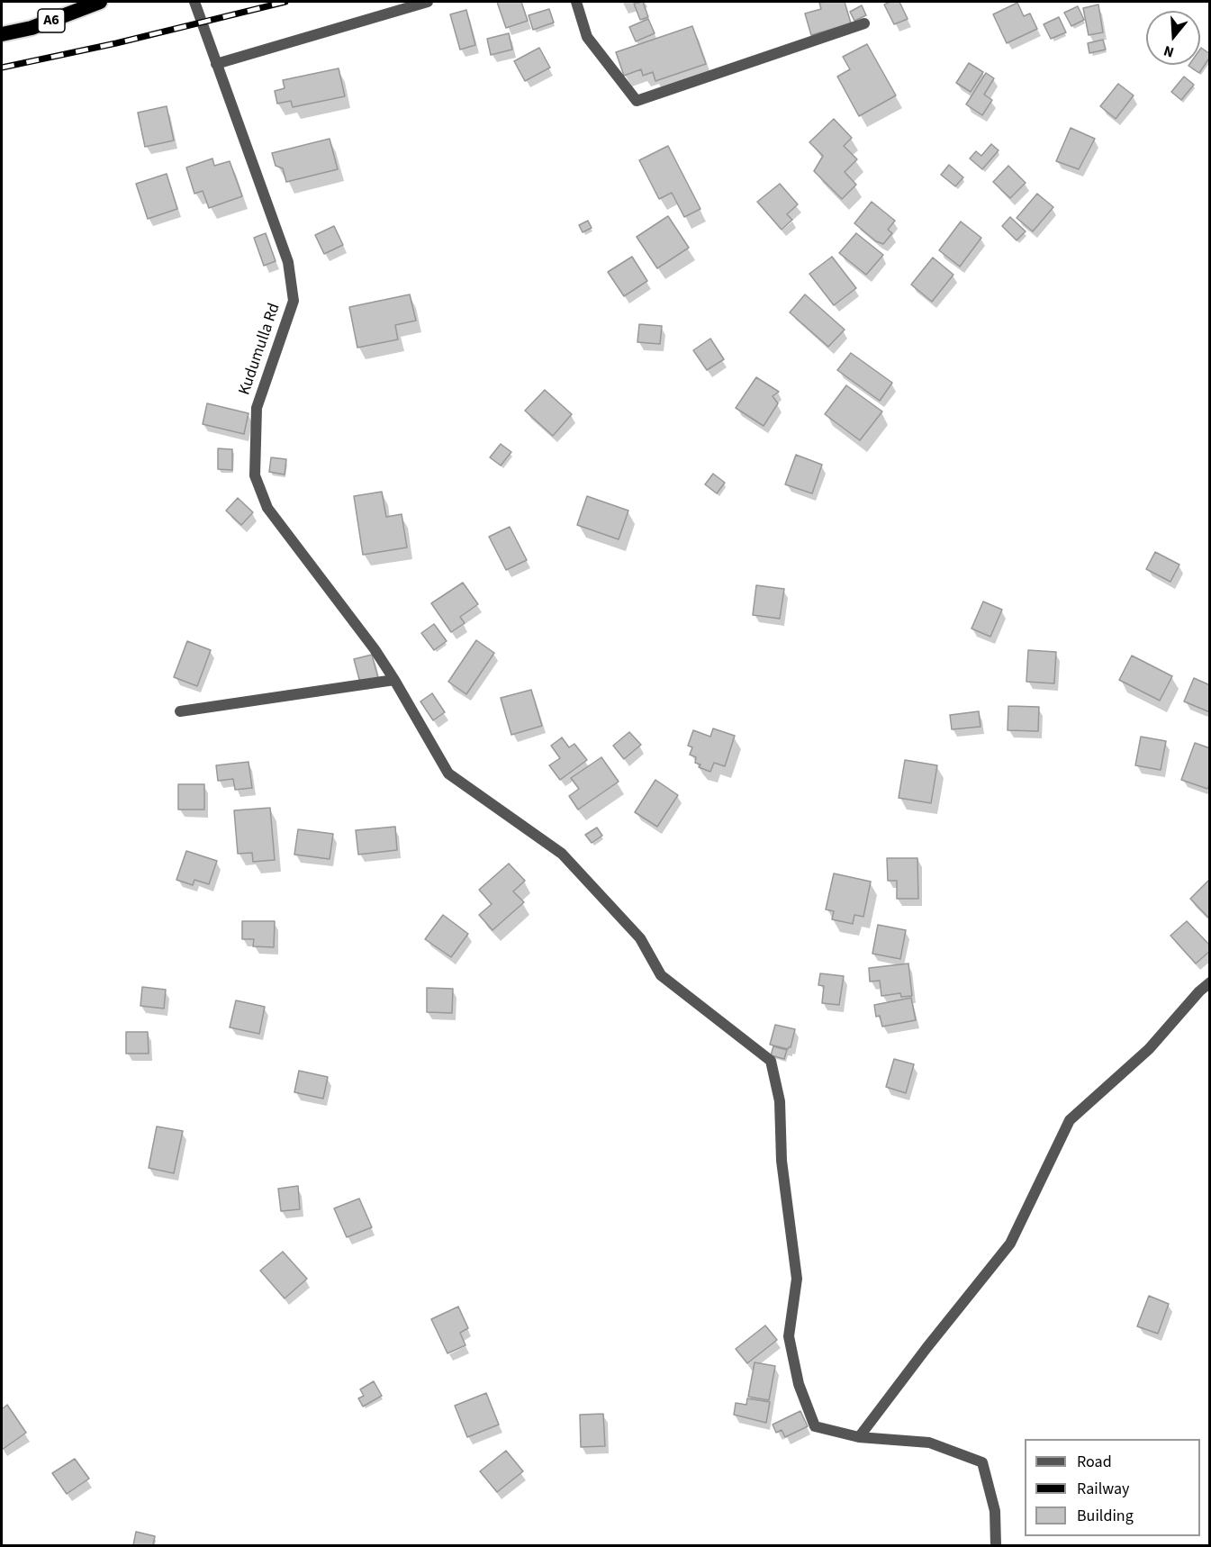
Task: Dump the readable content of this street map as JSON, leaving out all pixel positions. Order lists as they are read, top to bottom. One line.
{"streets":{"highway":["A6"],"street":["Kudumulla Rd"]},"legend":["Road","Railway","Building"],"north":"bottom"}
